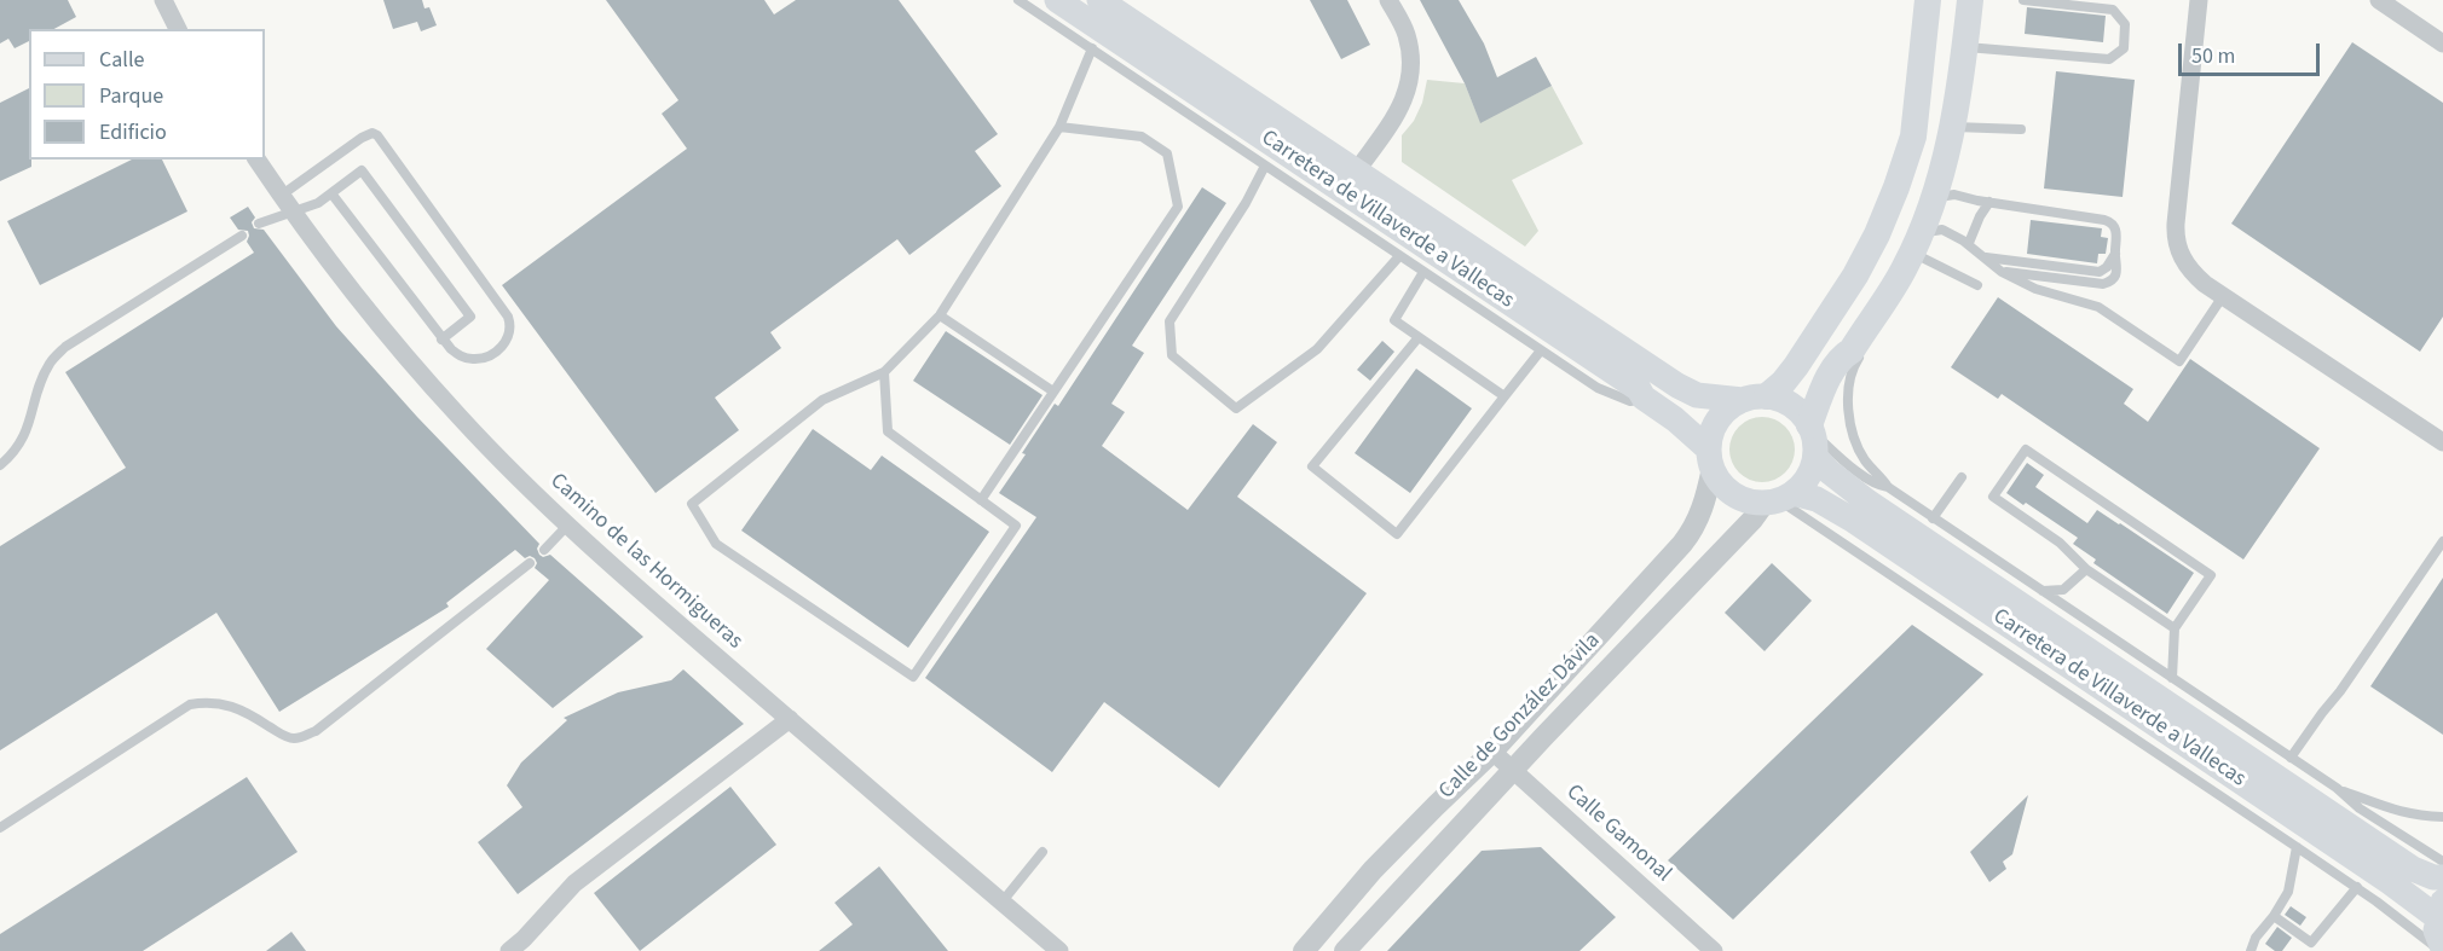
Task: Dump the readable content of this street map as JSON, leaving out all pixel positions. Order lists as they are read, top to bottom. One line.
{"streets":{"main road":["Carretera de Villaverde a Vallecas"],"street":["Camino de las Hormigueras","Calle de González Dávila","Calle Gamonal"]},"crossings":[["Carretera de Villaverde a Vallecas","Calle de González Dávila"],["Calle de González Dávila","Calle Gamonal"]],"legend":["Calle","Parque","Edificio"],"scale_bar":"50 m"}
